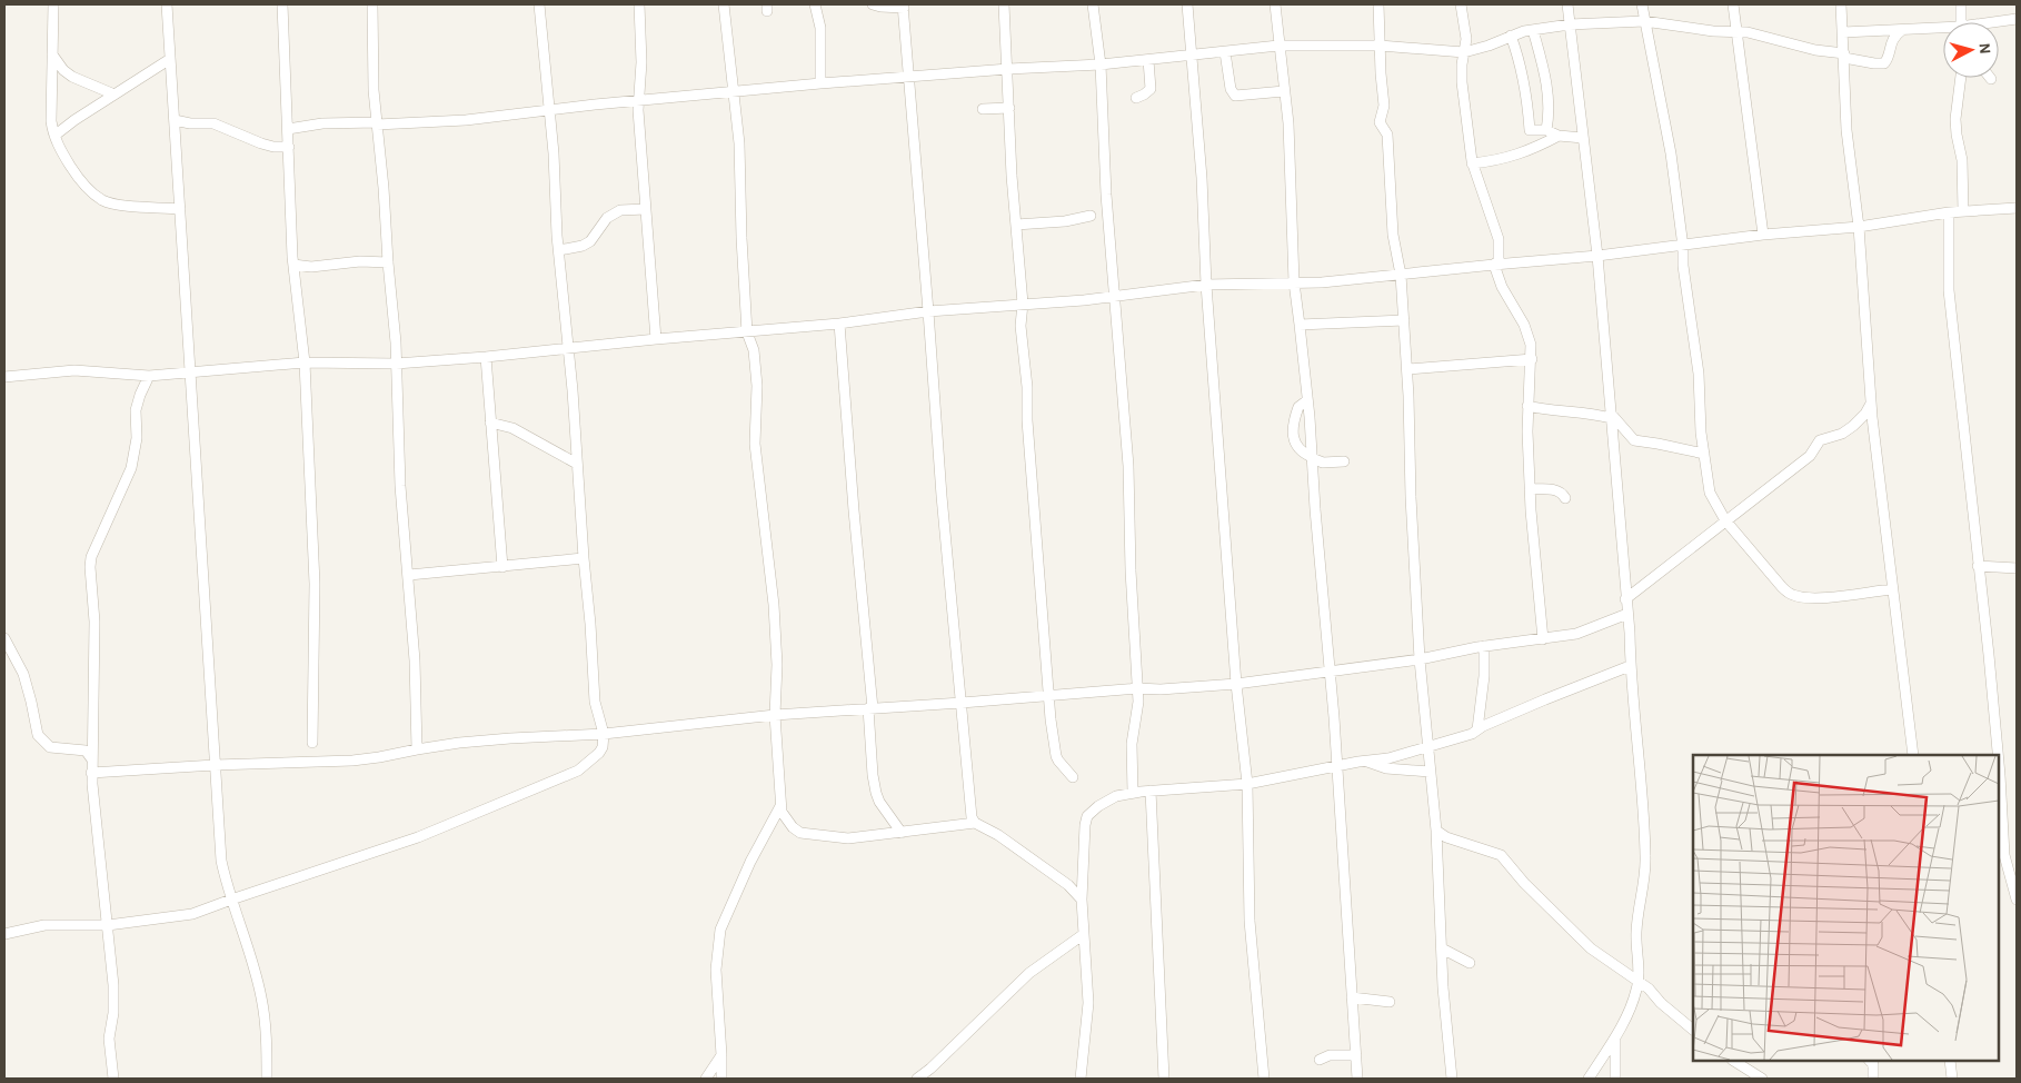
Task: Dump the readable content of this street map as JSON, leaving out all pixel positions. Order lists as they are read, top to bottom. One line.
{"north":"right"}
